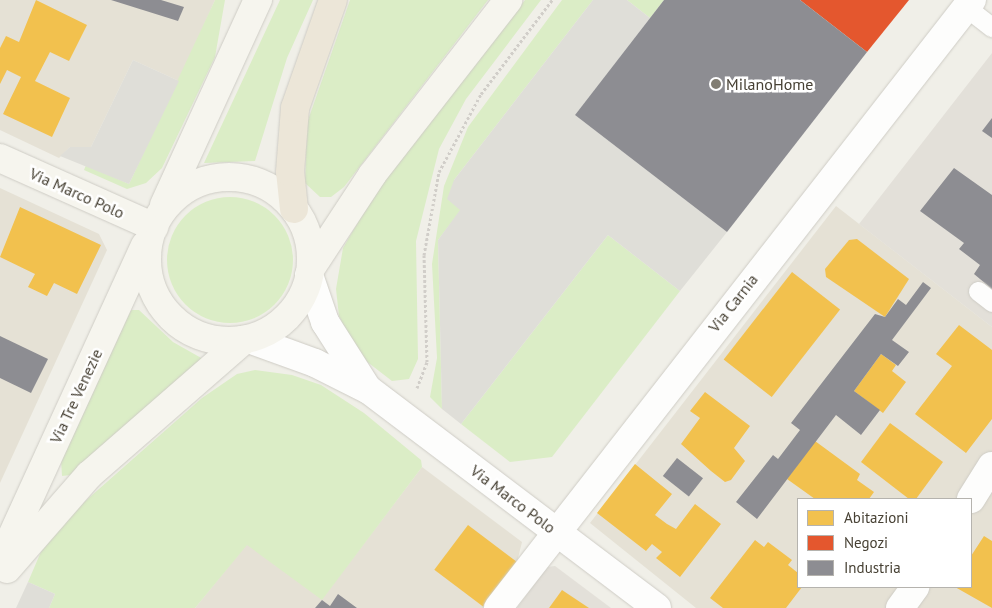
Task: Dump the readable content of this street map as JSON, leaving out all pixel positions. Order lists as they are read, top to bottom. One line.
{"streets":{"street":["Via Marco Polo","Via Carnia","Via Tre Venezie"]},"crossings":[["Via Marco Polo","Via Carnia"],["Via Marco Polo","Via Tre Venezie"]],"places":["MilanoHome"],"legend":["Abitazioni","Negozi","Industria"]}
